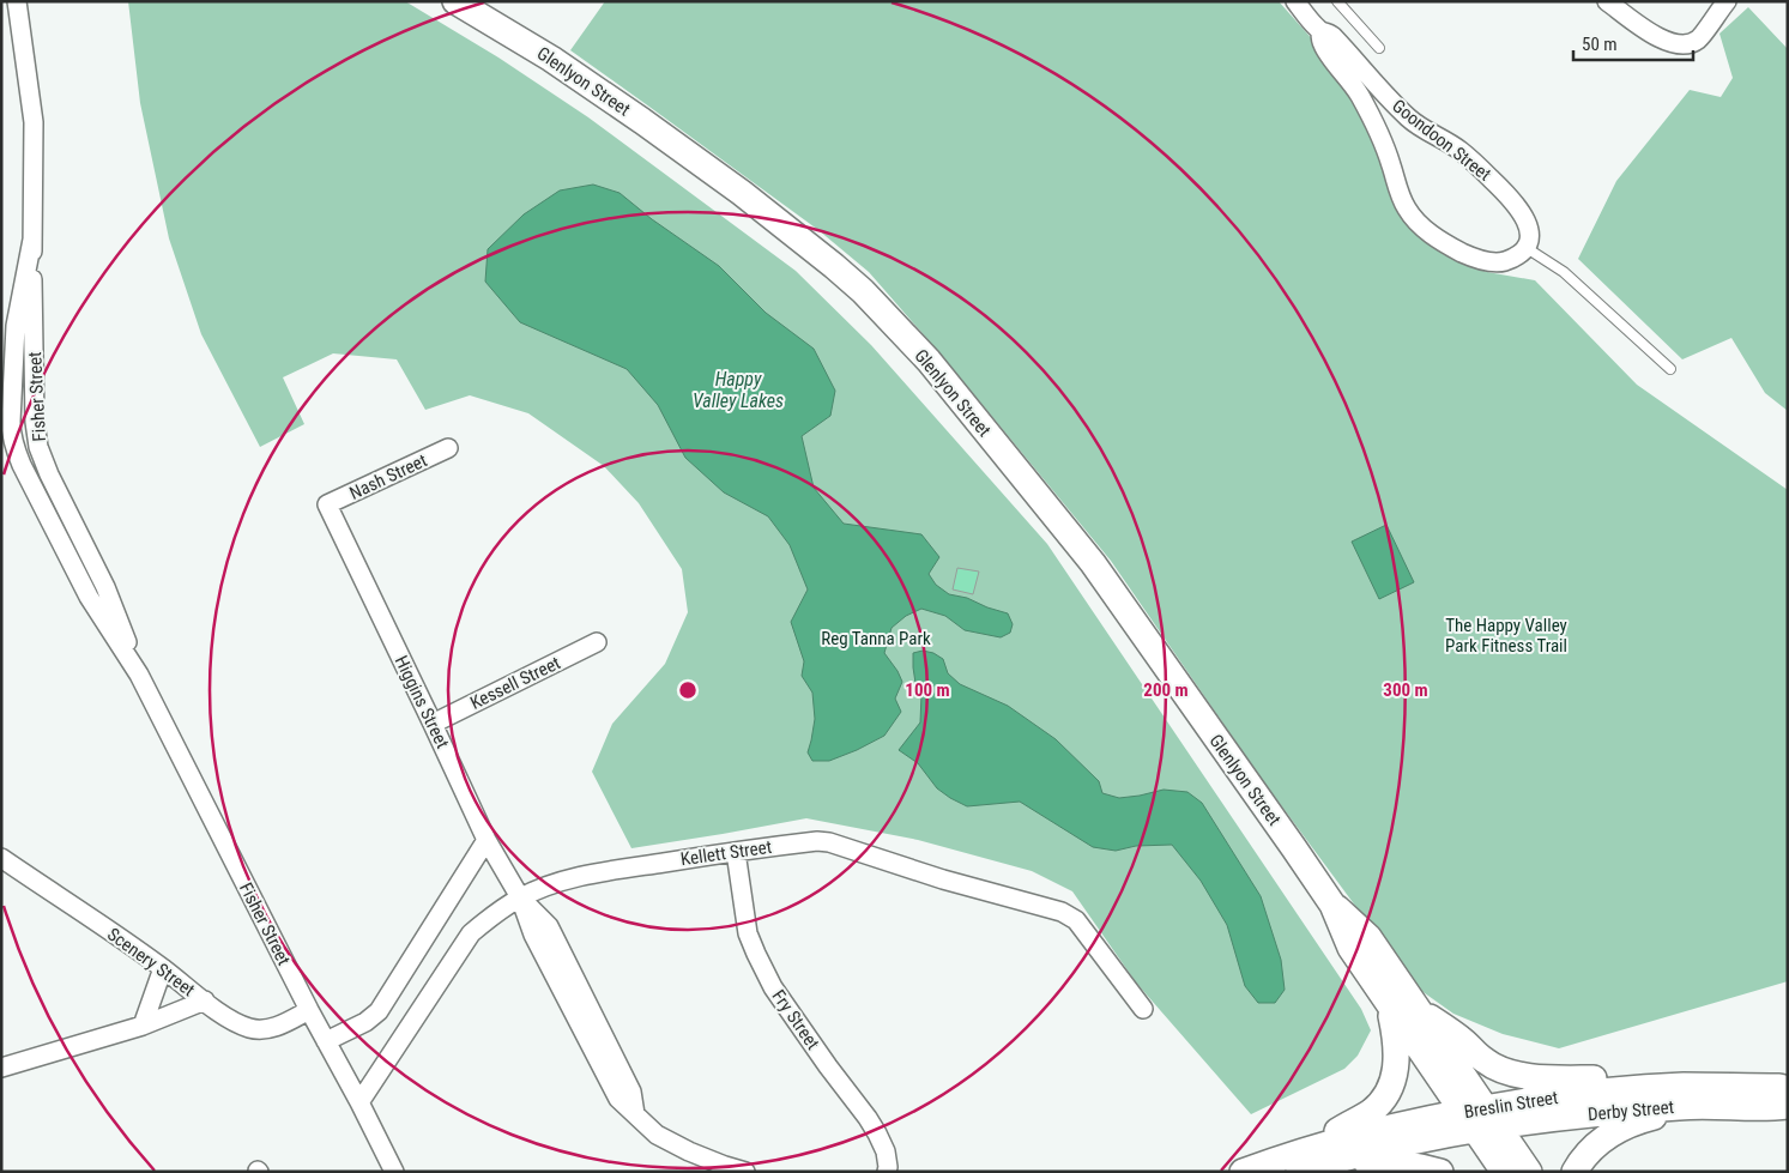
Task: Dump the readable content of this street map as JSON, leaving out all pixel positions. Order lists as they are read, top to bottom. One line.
{"streets":{"main road":["Glenlyon Street","Breslin Street","Derby Street"],"street":["Goondoon Street","Fisher Street","Nash Street","Kessell Street","Higgins Street","Kellett Street","Scenery Street","Fry Street"]},"crossings":[["Glenlyon Street","Breslin Street"],["Glenlyon Street","Derby Street"],["Fisher Street","Kellett Street"],["Fisher Street","Scenery Street"],["Nash Street","Higgins Street"],["Kessell Street","Higgins Street"],["Higgins Street","Kellett Street"],["Kellett Street","Fry Street"],["Breslin Street","Derby Street"]],"water":["Happy Valley Lakes"],"parks":["The Happy Valley Park Fitness Trail","Reg Tanna Park"],"scale_bar":"50 m","rings":["100 m","200 m","300 m"]}
